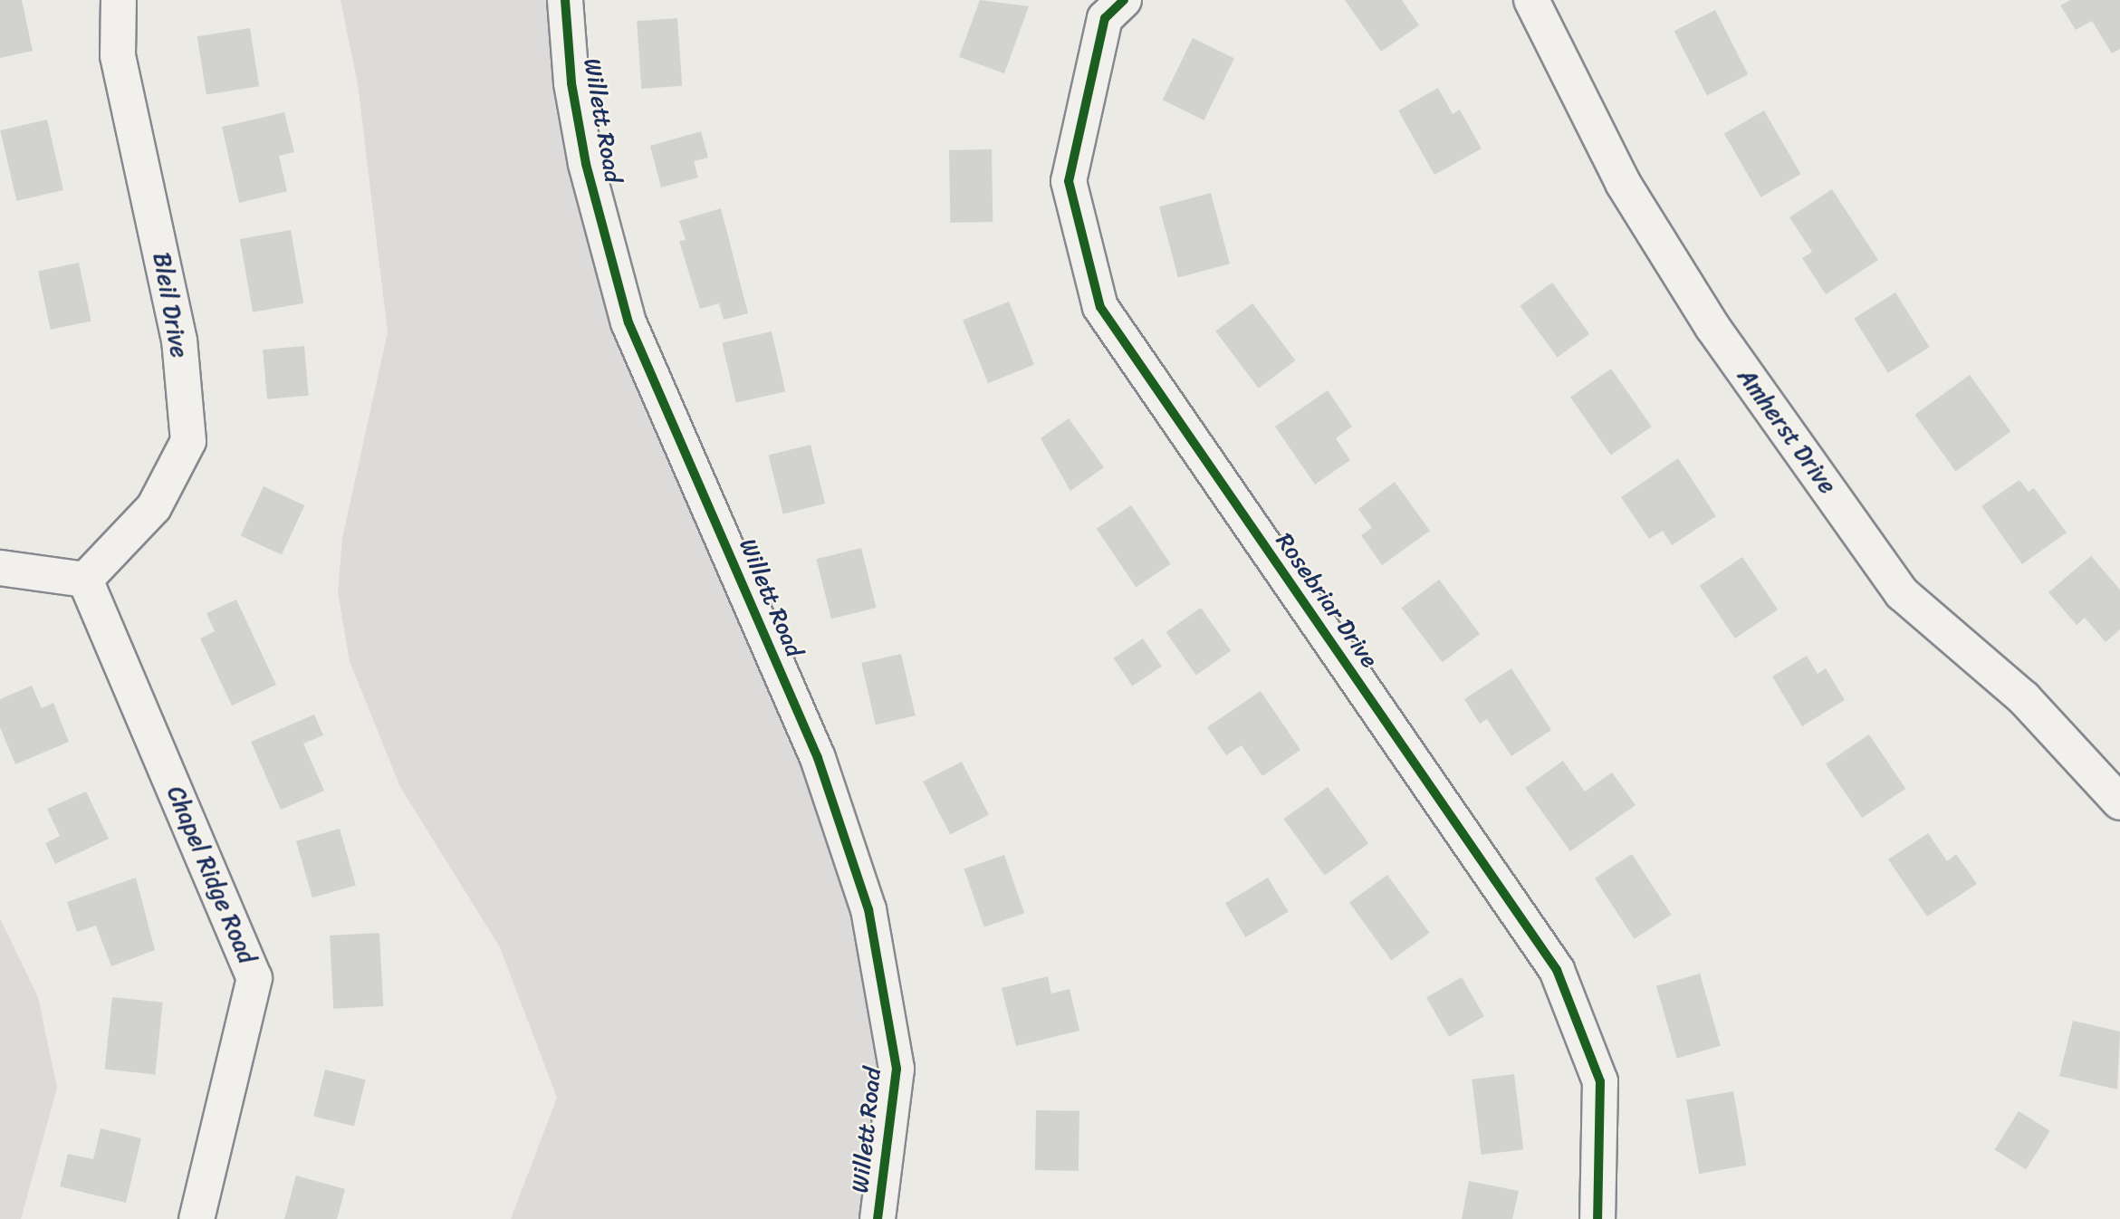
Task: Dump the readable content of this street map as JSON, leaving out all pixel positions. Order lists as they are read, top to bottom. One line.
{"streets":{"street":["Willett Road","Bleil Drive","Amherst Drive","Rosebriar Drive","Chapel Ridge Road"]},"crossings":[["Bleil Drive","Chapel Ridge Road"]]}
